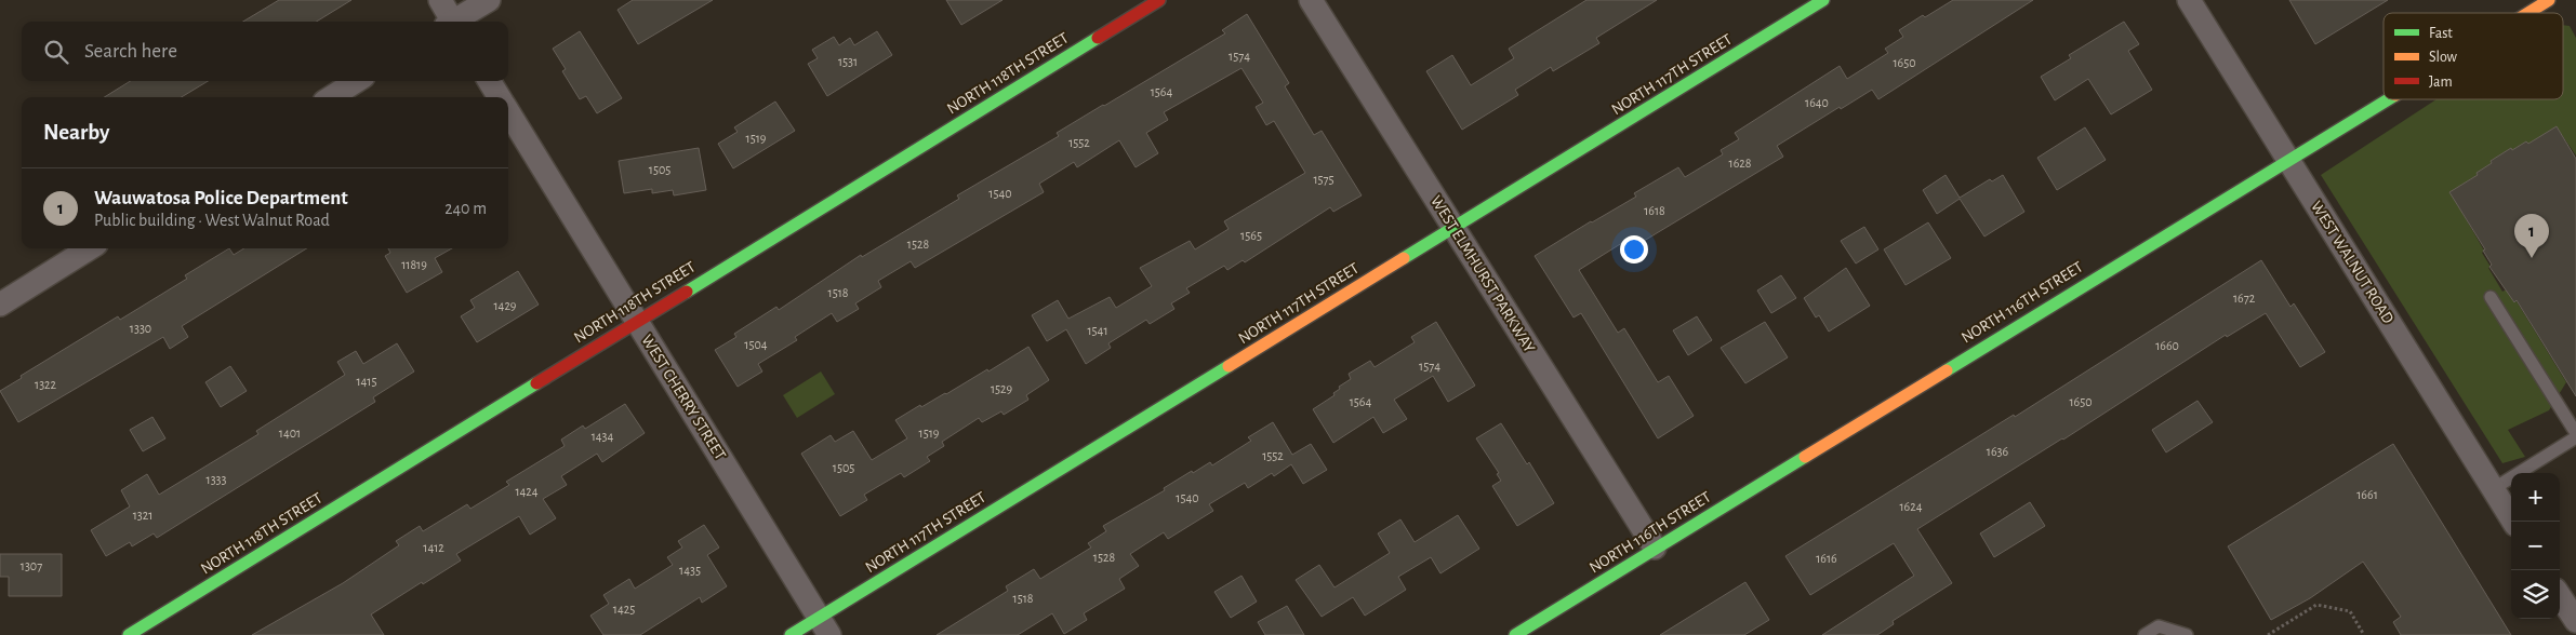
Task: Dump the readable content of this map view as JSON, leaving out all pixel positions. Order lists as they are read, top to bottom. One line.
{"streets":{"street":["NORTH 118TH STREET","NORTH 117TH STREET","WEST WALNUT ROAD","WEST ELMHURST PARKWAY","NORTH 116TH STREET","WEST CHERRY STREET"]},"crossings":[["NORTH 118TH STREET","WEST CHERRY STREET"],["NORTH 117TH STREET","WEST ELMHURST PARKWAY"],["NORTH 117TH STREET","WEST CHERRY STREET"],["WEST WALNUT ROAD","NORTH 116TH STREET"],["WEST ELMHURST PARKWAY","NORTH 116TH STREET"]],"house_numbers":["1574","1531","1650","1564","1640","1519","1552","1628","1505","1575","1540","1618","1565","1528","11819","1518","1672","1429","1330","1541","1504","1660","1574","1415","1322","1529","1564","1650","1401","1519","1434","1636","1552","1505","1333","1424","1661","1540","1624","1321","1412","1528","1616","1307","1435","1518","1425"],"legend":["Fast","Slow","Jam"],"page":{"search":"Search here","heading":"Nearby","list":[{"mark":"1","name":"Wauwatosa Police Department","note":"Public building · West Walnut Road","value":"240 m"}],"pins":"1","map_buttons":["+","−"]}}
